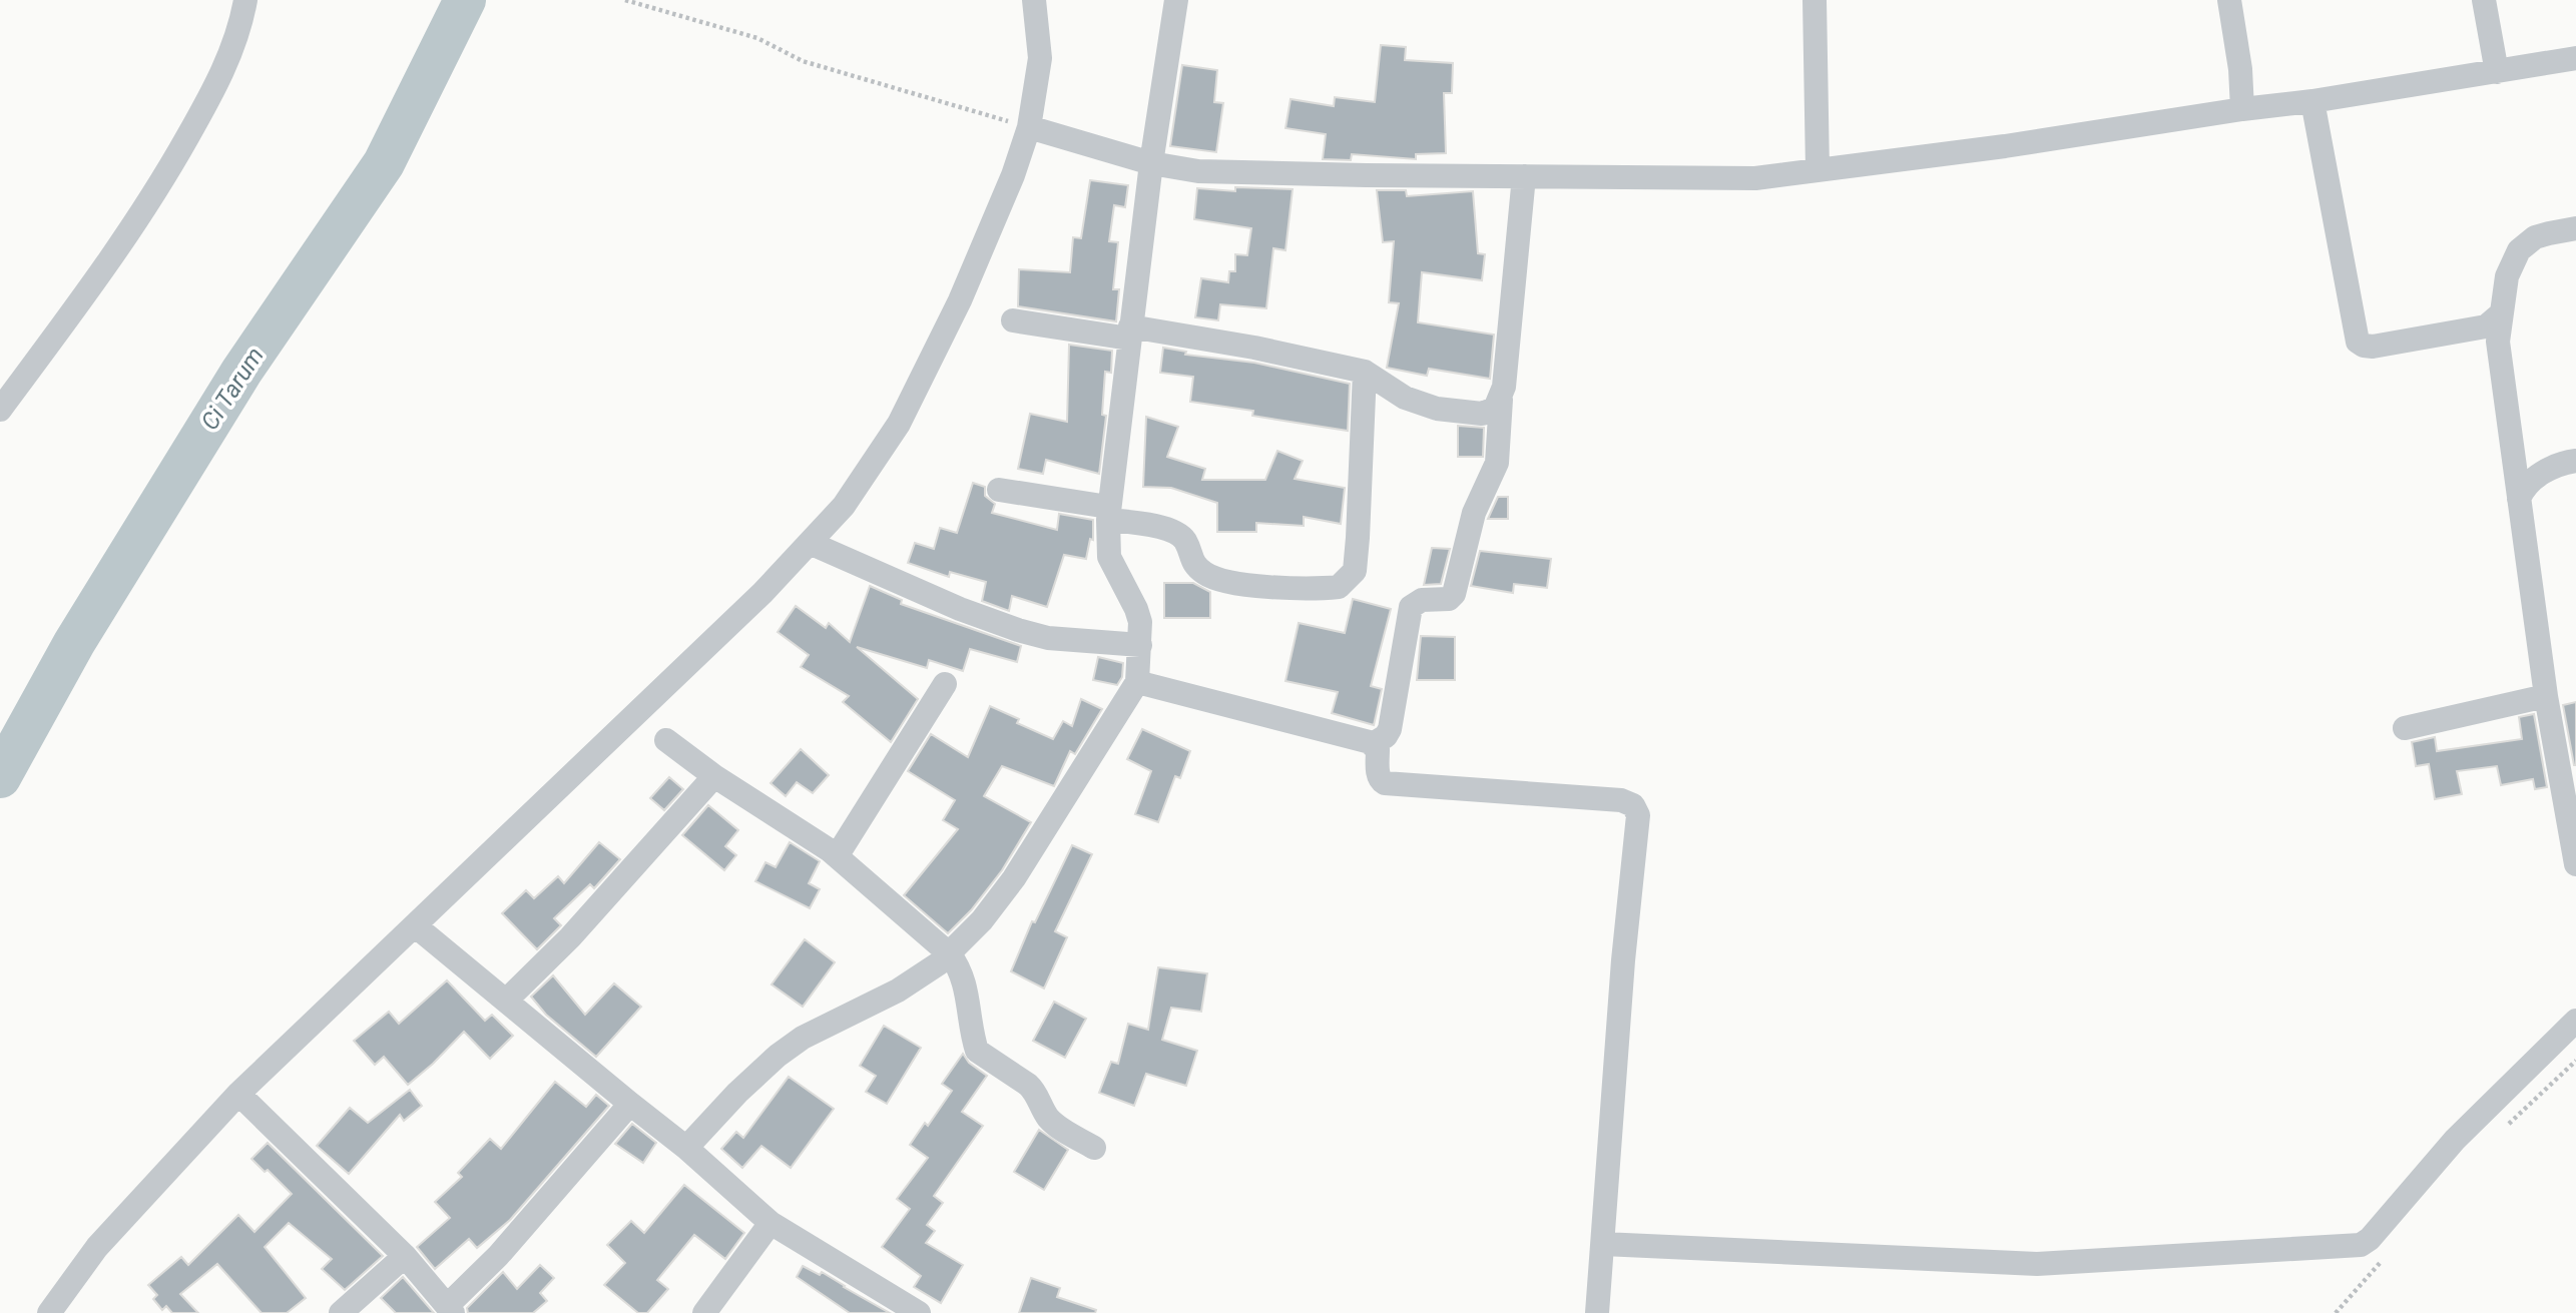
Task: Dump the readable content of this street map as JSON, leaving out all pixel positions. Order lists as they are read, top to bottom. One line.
{"water":["Ci Tarum"]}
